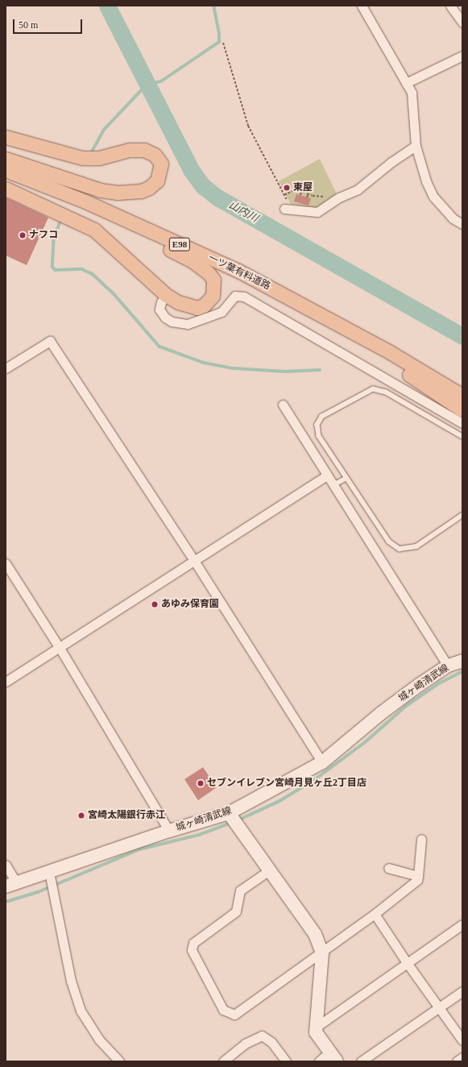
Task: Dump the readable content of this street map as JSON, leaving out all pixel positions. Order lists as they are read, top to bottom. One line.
{"streets":{"main road":["E98","一ツ葉有料道路","城ヶ崎清武線"]},"water":["山内川"],"places":["東屋","ナフコ","あゆみ保育園","セブンイレブン宮崎月見ヶ丘2丁目店","宮崎太陽銀行赤江"],"scale_bar":"50 m"}
